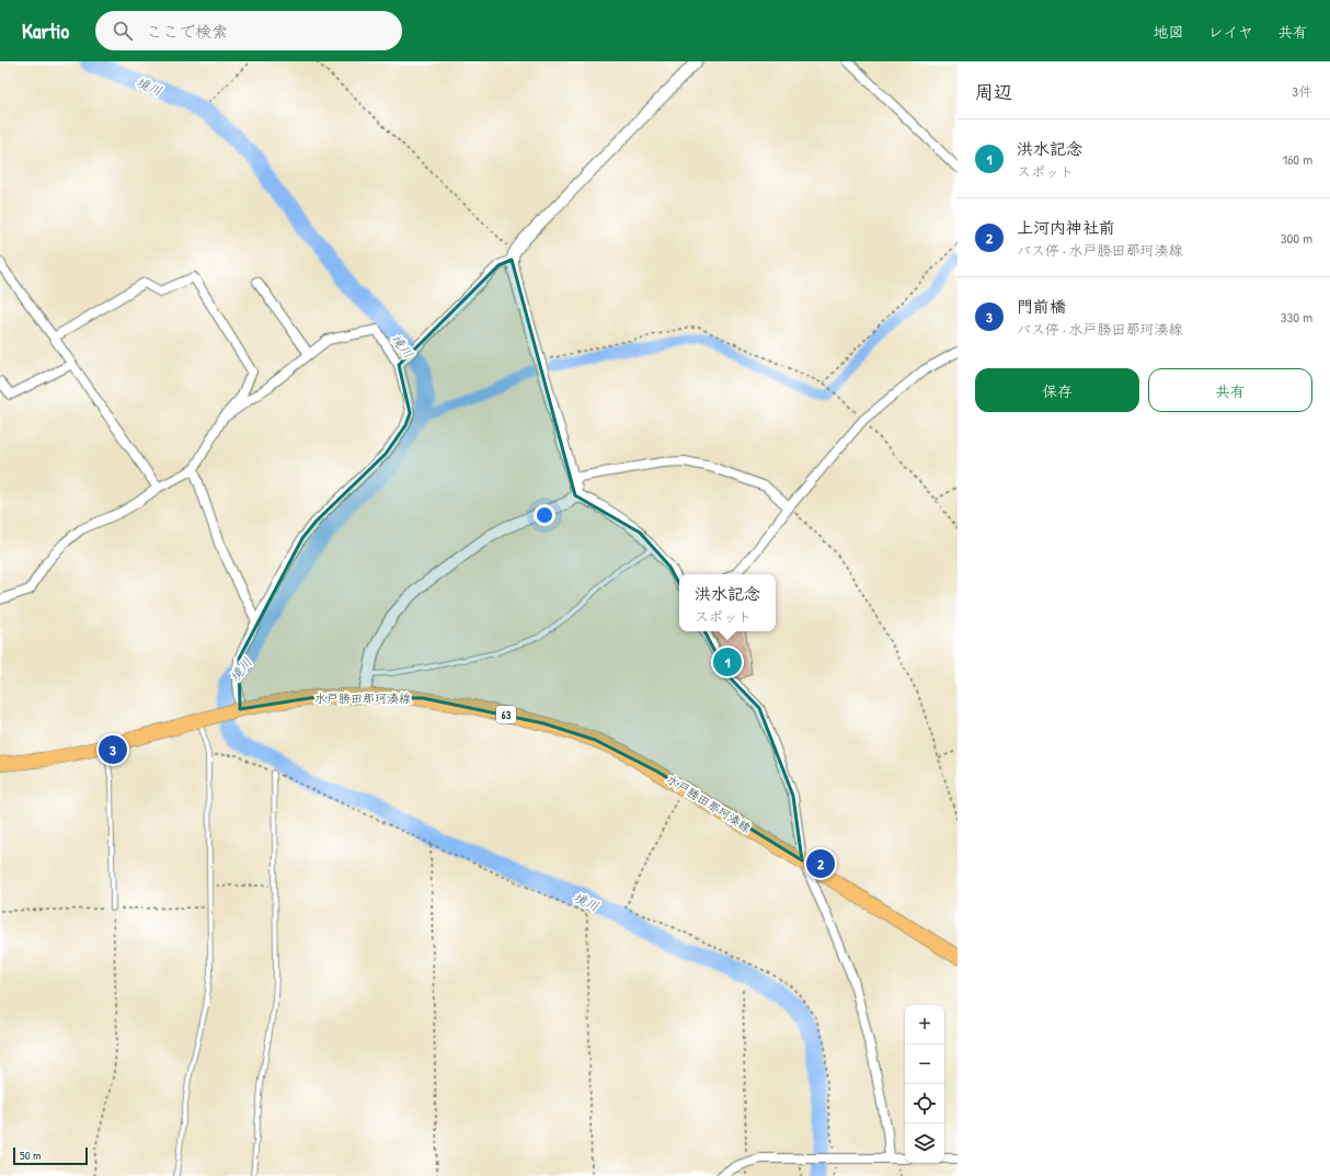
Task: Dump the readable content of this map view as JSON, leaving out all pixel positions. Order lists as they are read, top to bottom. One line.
{"streets":{"main road":["水戸勝田那珂湊線","63"]},"water":["境川"],"scale_bar":"50 m","page":{"header":"Kartio","search":"ここで検索","nav":["地図","レイヤ","共有"],"heading":["周辺","3件"],"list":[{"mark":"1","name":"洪水記念","note":"スポット","value":"160 m"},{"mark":"2","name":"上河内神社前","note":"バス停 · 水戸勝田那珂湊線","value":"300 m"},{"mark":"3","name":"門前橋","note":"バス停 · 水戸勝田那珂湊線","value":"330 m"}],"buttons":["保存","共有"],"popup":["洪水記念","スポット"],"pins":["1","3","2"],"map_buttons":["+","−"],"scale":"50 m"}}
